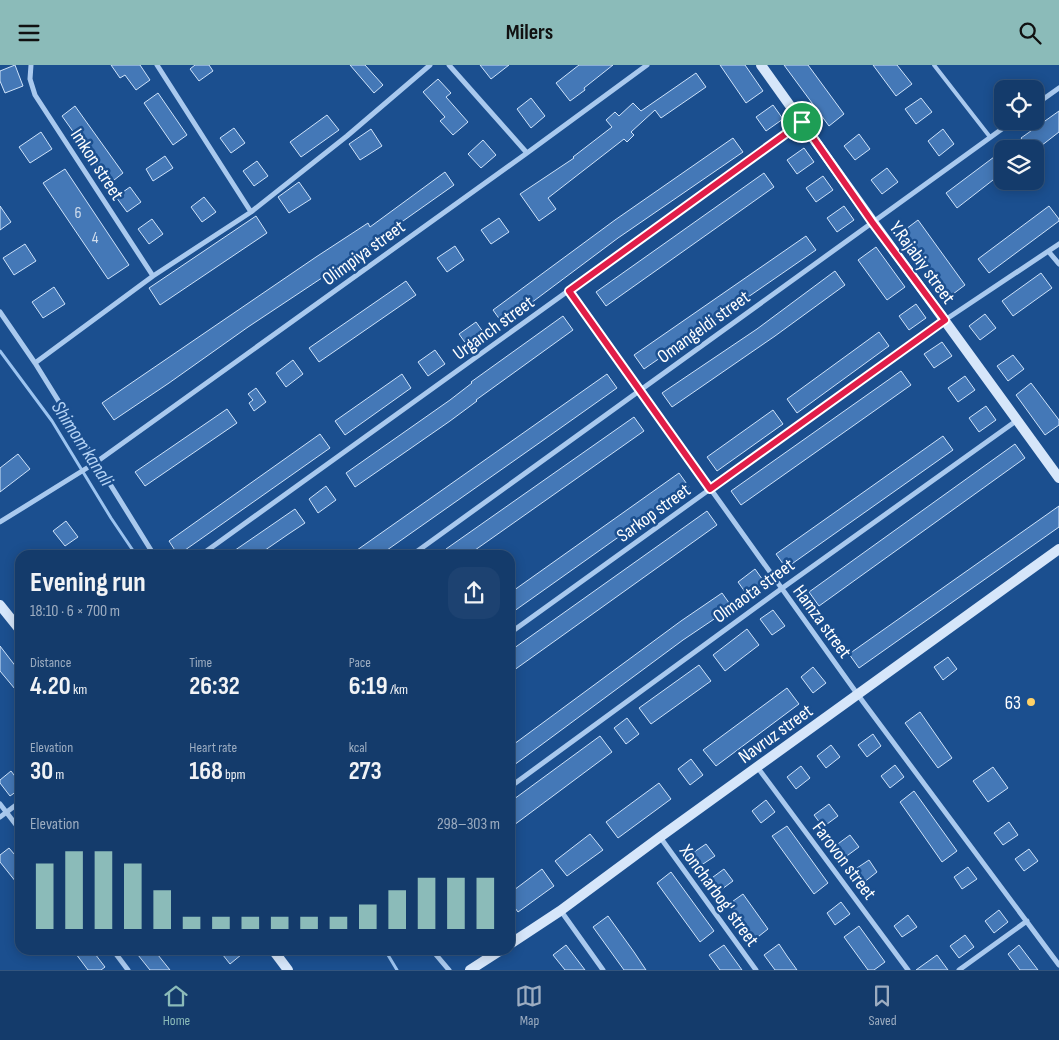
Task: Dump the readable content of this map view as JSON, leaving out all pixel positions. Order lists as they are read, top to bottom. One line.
{"streets":{"street":["Imkon street","Olimpiya street","Y.Rajabiy street","Omangeldi street","Urganch street","Sarkop street","Olmaota street","Hamza street","Navruz street","Farovon street","Xoncharbog' street"]},"crossings":[["Y.Rajabiy street","Omangeldi street"],["Y.Rajabiy street","Urganch street"],["Y.Rajabiy street","Sarkop street"],["Y.Rajabiy street","Olmaota street"],["Omangeldi street","Hamza street"],["Urganch street","Hamza street"],["Sarkop street","Hamza street"],["Olmaota street","Hamza street"],["Hamza street","Navruz street"],["Navruz street","Farovon street"],["Navruz street","Xoncharbog' street"]],"water":["Shimom kanali"],"places":["63"],"house_numbers":["6","4"],"page":{"header":"Milers","heading":["Evening run","18:10 · 6 × 700 m"],"stats":[["Distance","4.20 km"],["Time","26:32"],["Pace","6:19 /km"],["Elevation","30 m"],["Heart rate","168 bpm"],["kcal","273"]],"chart":["Elevation","298–303 m"],"tabs":["Home","Map","Saved"]}}
